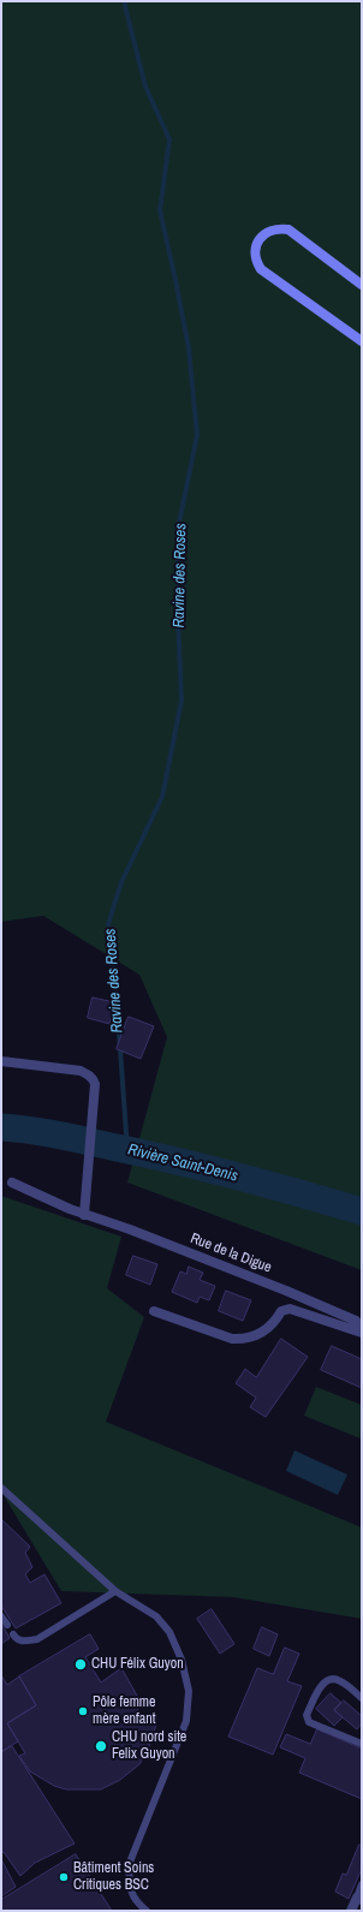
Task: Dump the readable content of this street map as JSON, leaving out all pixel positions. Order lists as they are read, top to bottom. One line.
{"streets":{"street":["Rue de la Digue"]},"water":["Ravine des Roses","Rivière Saint-Denis"],"places":["CHU Félix Guyon","Pôle femme mère enfant","CHU nord site Felix Guyon","Bâtiment Soins Critiques BSC"]}
